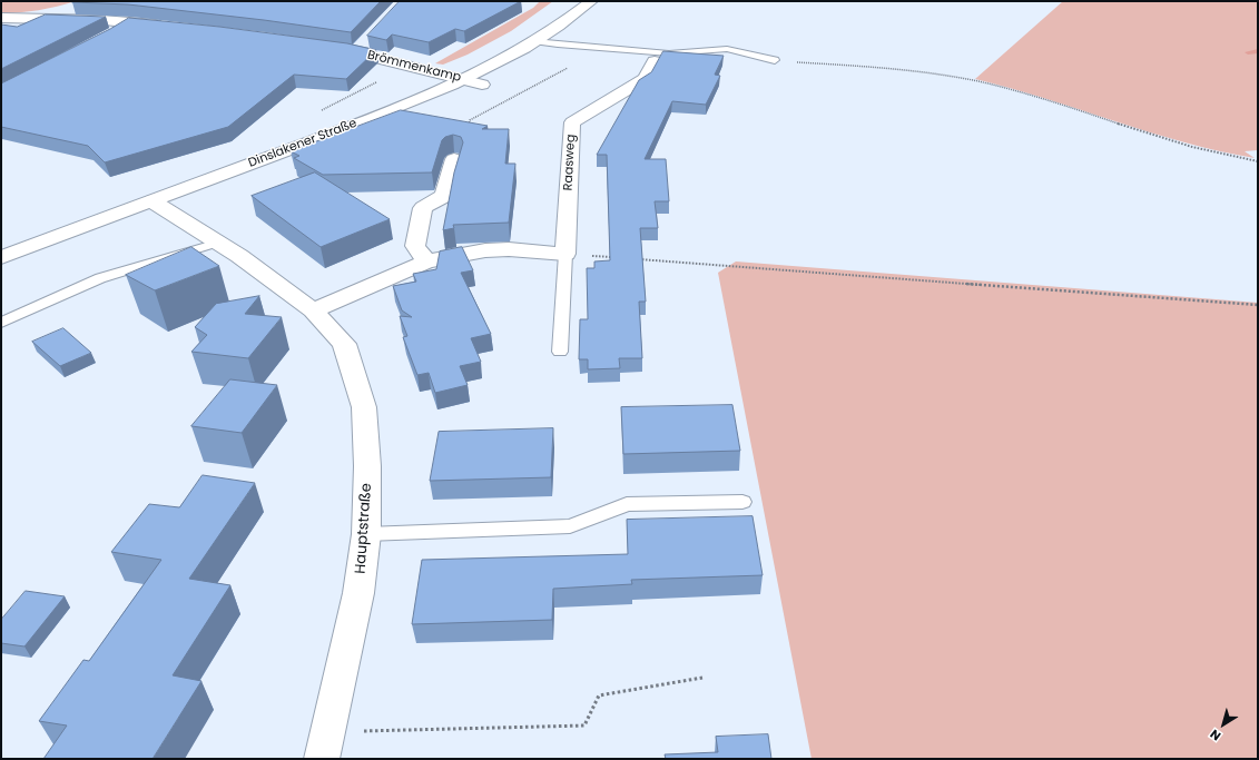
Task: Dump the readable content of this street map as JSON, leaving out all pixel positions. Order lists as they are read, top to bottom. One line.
{"streets":{"street":["Brömmenkamp","Dinslakener Straße","Raasweg","Hauptstraße"]},"crossings":[["Brömmenkamp","Dinslakener Straße"],["Dinslakener Straße","Hauptstraße"]],"north":"bottom left"}
